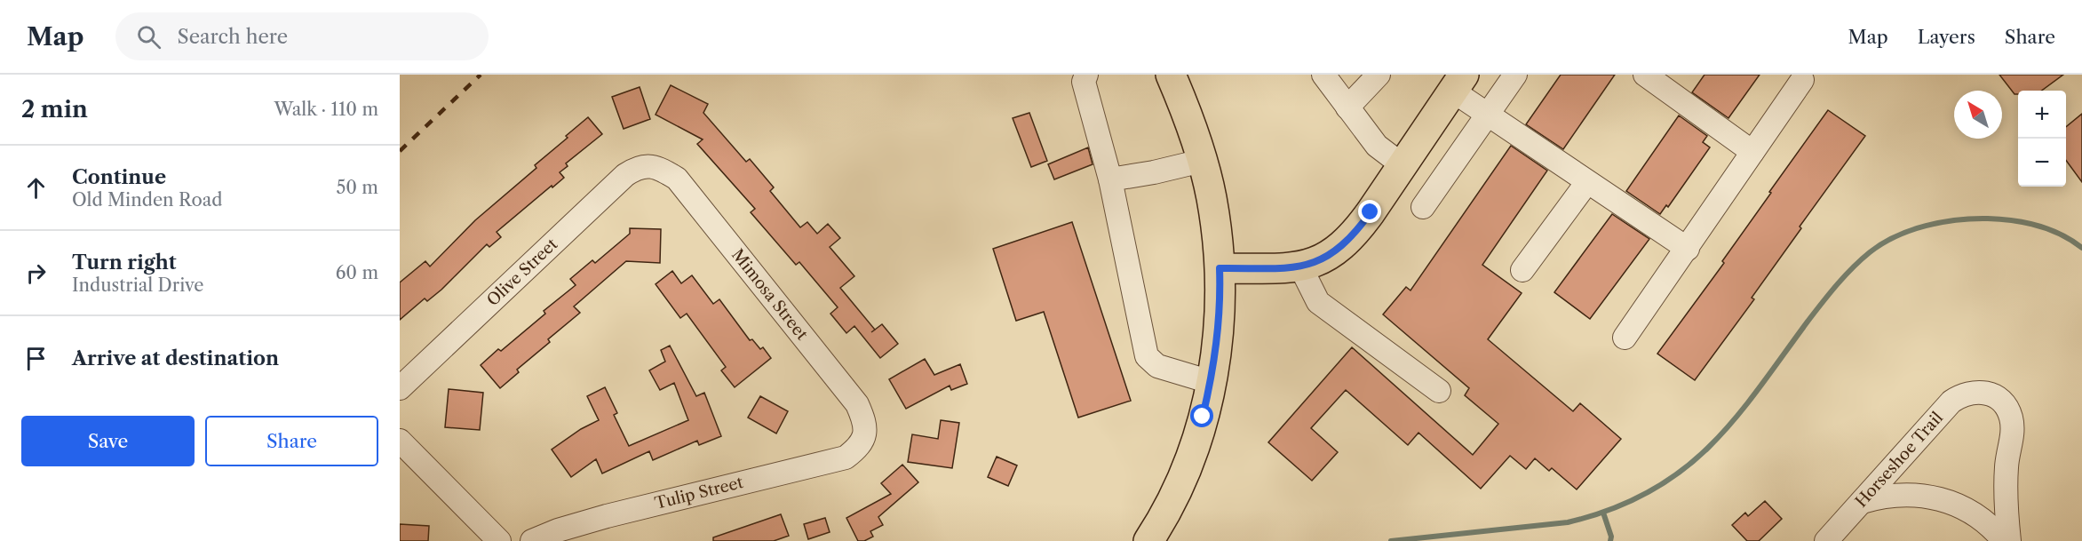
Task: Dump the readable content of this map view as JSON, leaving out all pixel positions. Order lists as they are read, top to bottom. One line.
{"streets":{"street":["Olive Street","Mimosa Street","Horseshoe Trail","Tulip Street"]},"crossings":[["Olive Street","Mimosa Street"],["Mimosa Street","Tulip Street"]],"north":"top left","page":{"header":"Map","search":"Search here","nav":["Map","Layers","Share"],"heading":["2 min","Walk · 110 m"],"map_buttons":["+","−"],"list":[["Continue","Old Minden Road","50 m"],["Turn right","Industrial Drive","60 m"],"Arrive at destination"],"buttons":["Save","Share"]}}
